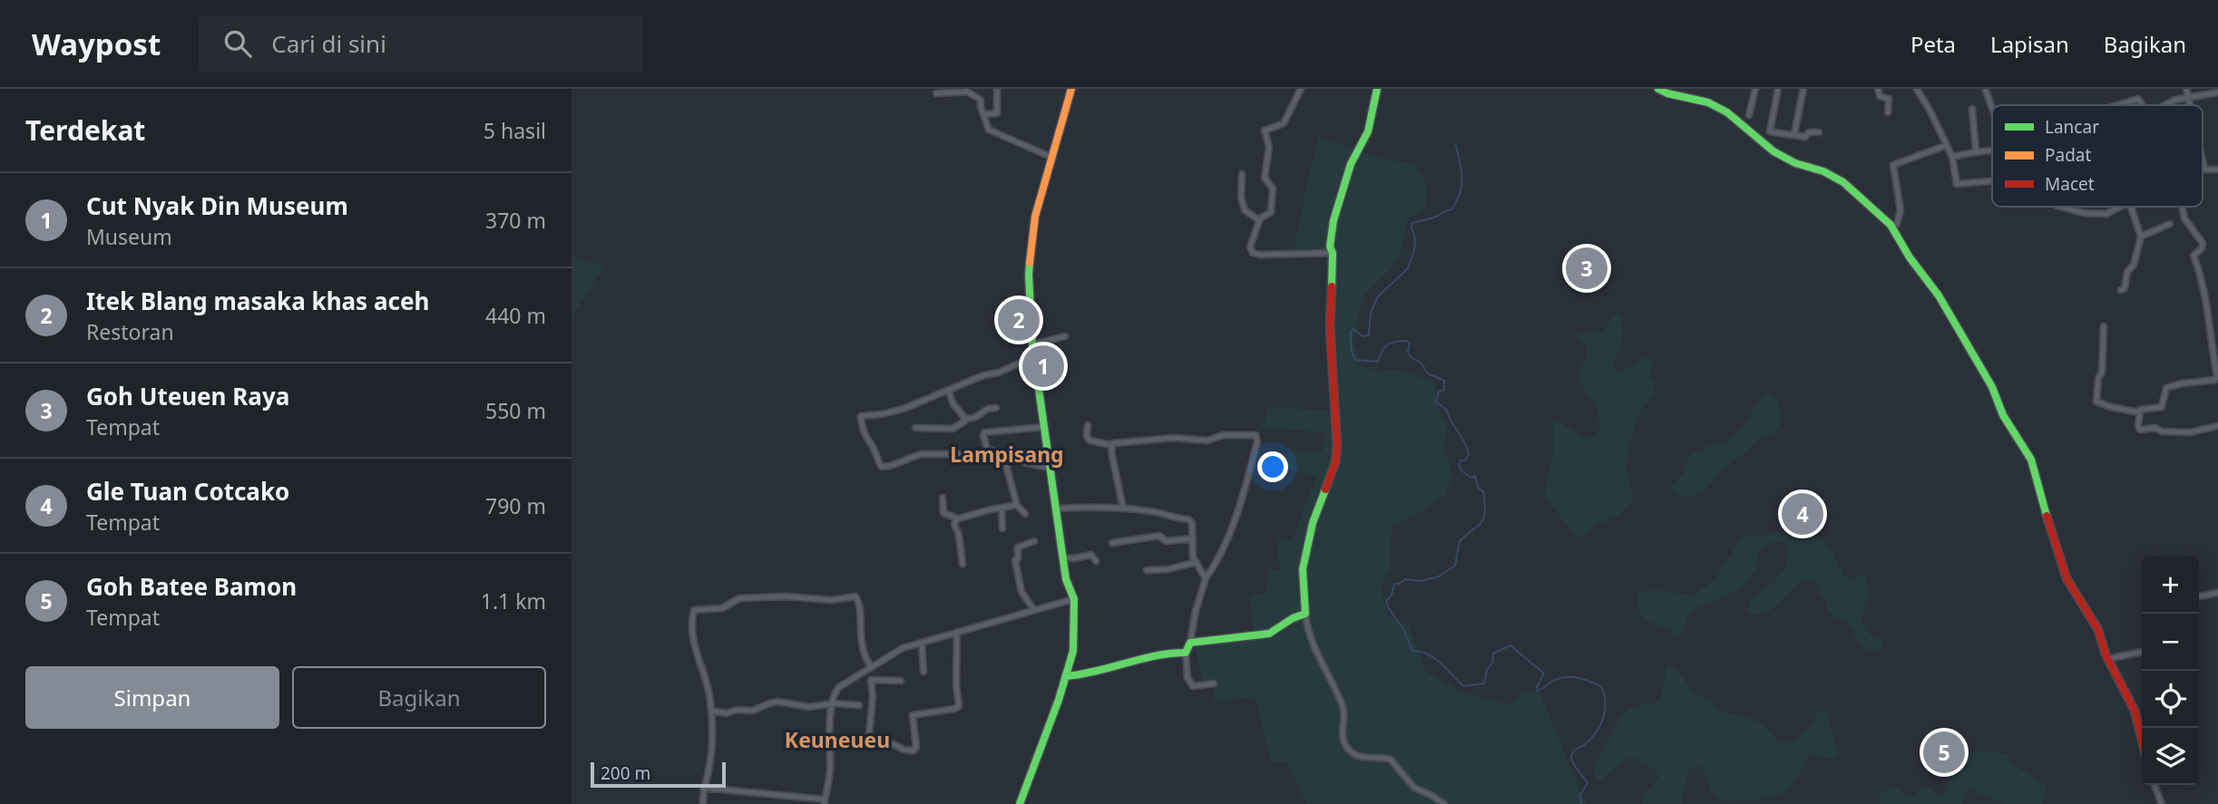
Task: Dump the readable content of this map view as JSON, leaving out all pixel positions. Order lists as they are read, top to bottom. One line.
{"districts":["Lampisang","Keuneueu"],"legend":["Lancar","Padat","Macet"],"scale_bar":"200 m","page":{"header":"Waypost","search":"Cari di sini","nav":["Peta","Lapisan","Bagikan"],"heading":["Terdekat","5 hasil"],"list":[{"mark":"1","name":"Cut Nyak Din Museum","note":"Museum","value":"370 m"},{"mark":"2","name":"Itek Blang masaka khas aceh","note":"Restoran","value":"440 m"},{"mark":"3","name":"Goh Uteuen Raya","note":"Tempat","value":"550 m"},{"mark":"4","name":"Gle Tuan Cotcako","note":"Tempat","value":"790 m"},{"mark":"5","name":"Goh Batee Bamon","note":"Tempat","value":"1.1 km"}],"pins":["3","2","1","4","5"],"map_buttons":["+","−"],"buttons":["Simpan","Bagikan"],"scale":"200 m"}}
